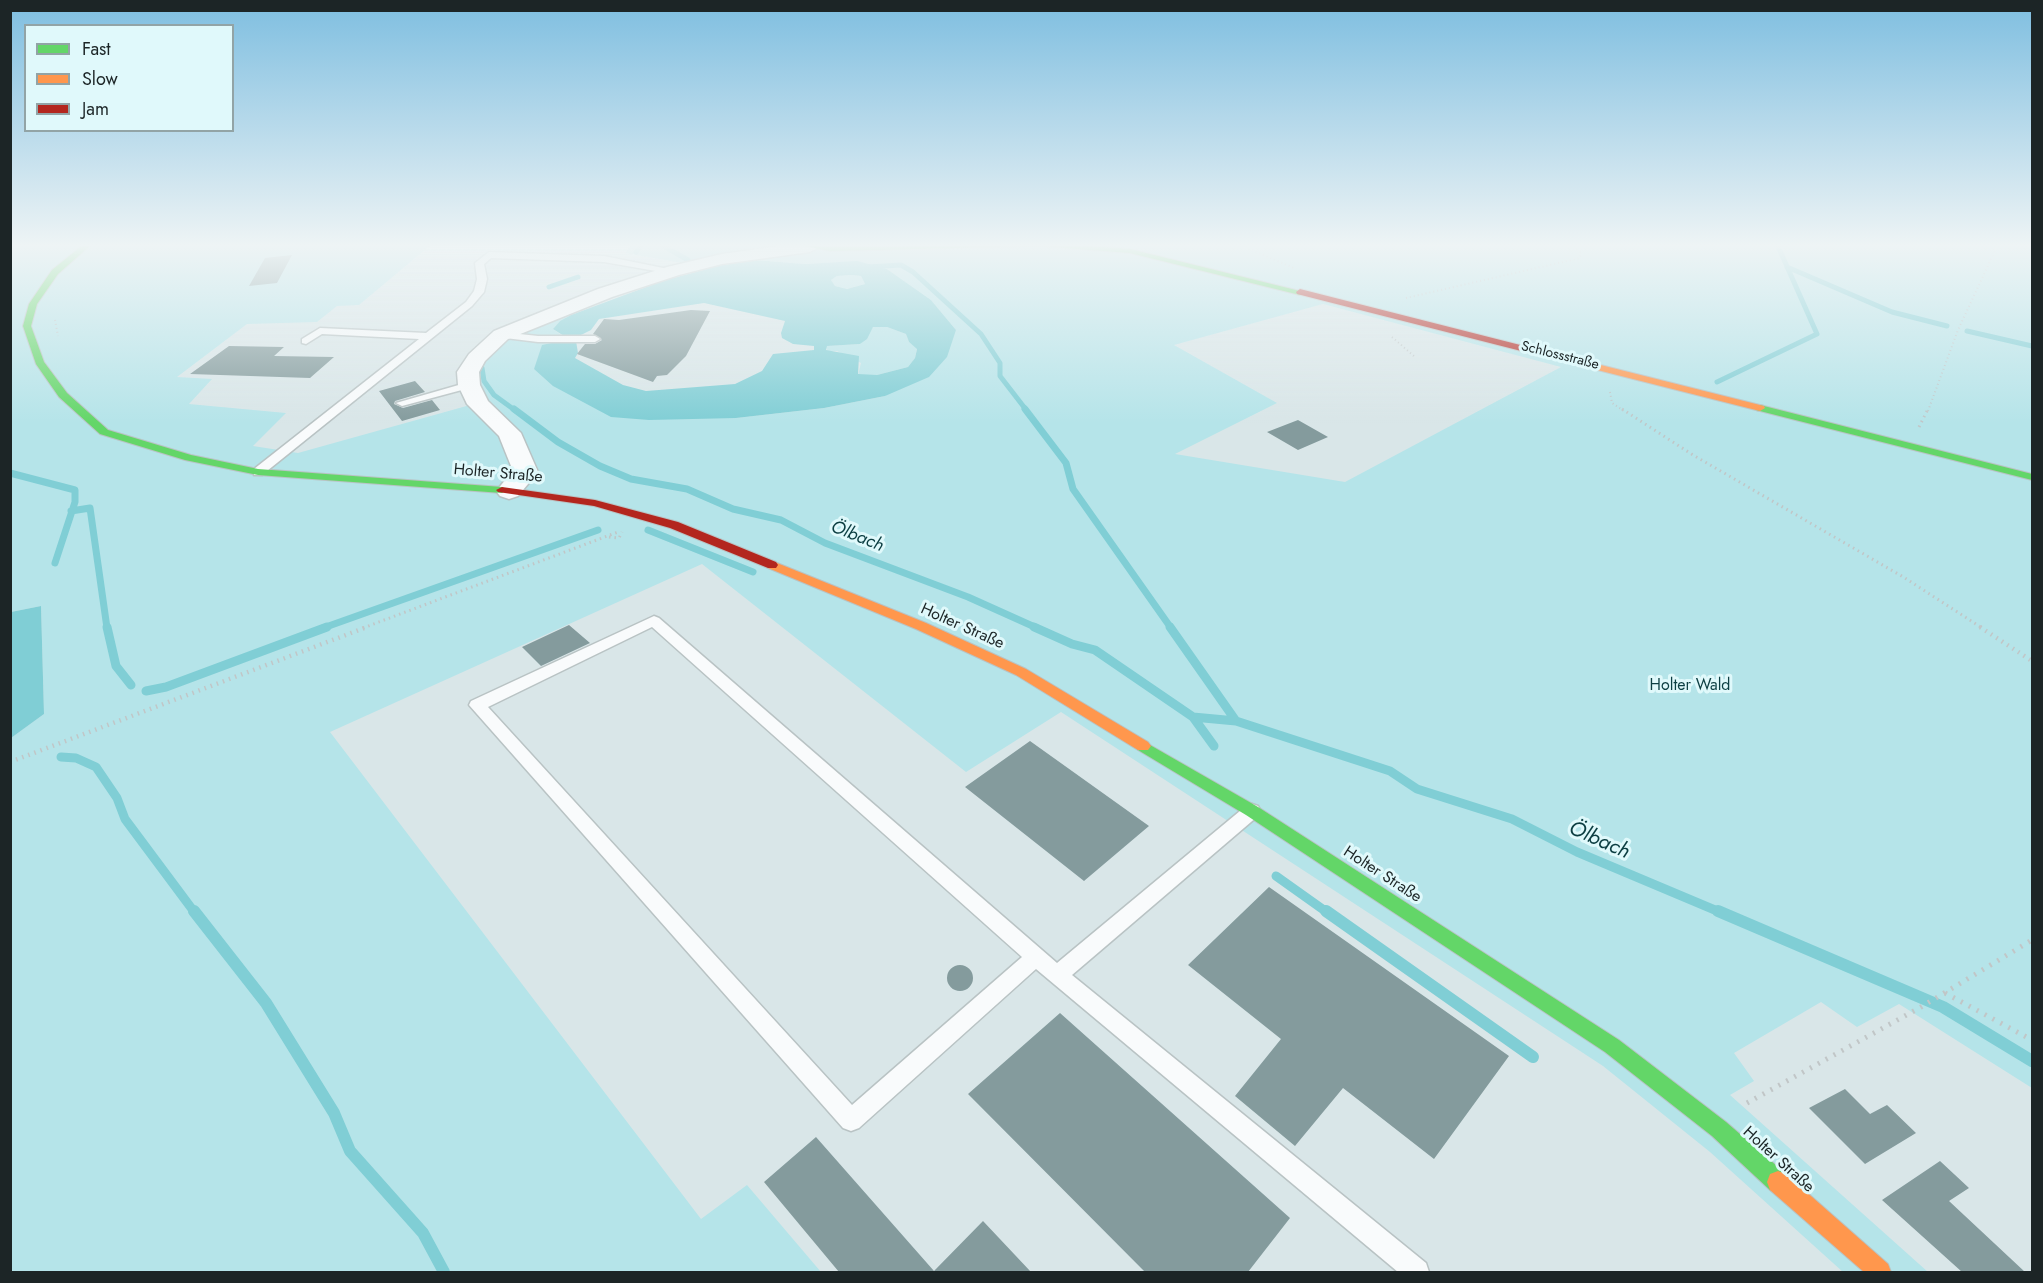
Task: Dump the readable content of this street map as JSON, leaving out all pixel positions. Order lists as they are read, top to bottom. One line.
{"streets":{"street":["Schlossstraße","Holter Straße"]},"water":["Ölbach"],"parks":["Holter Wald"],"legend":["Fast","Slow","Jam"]}
